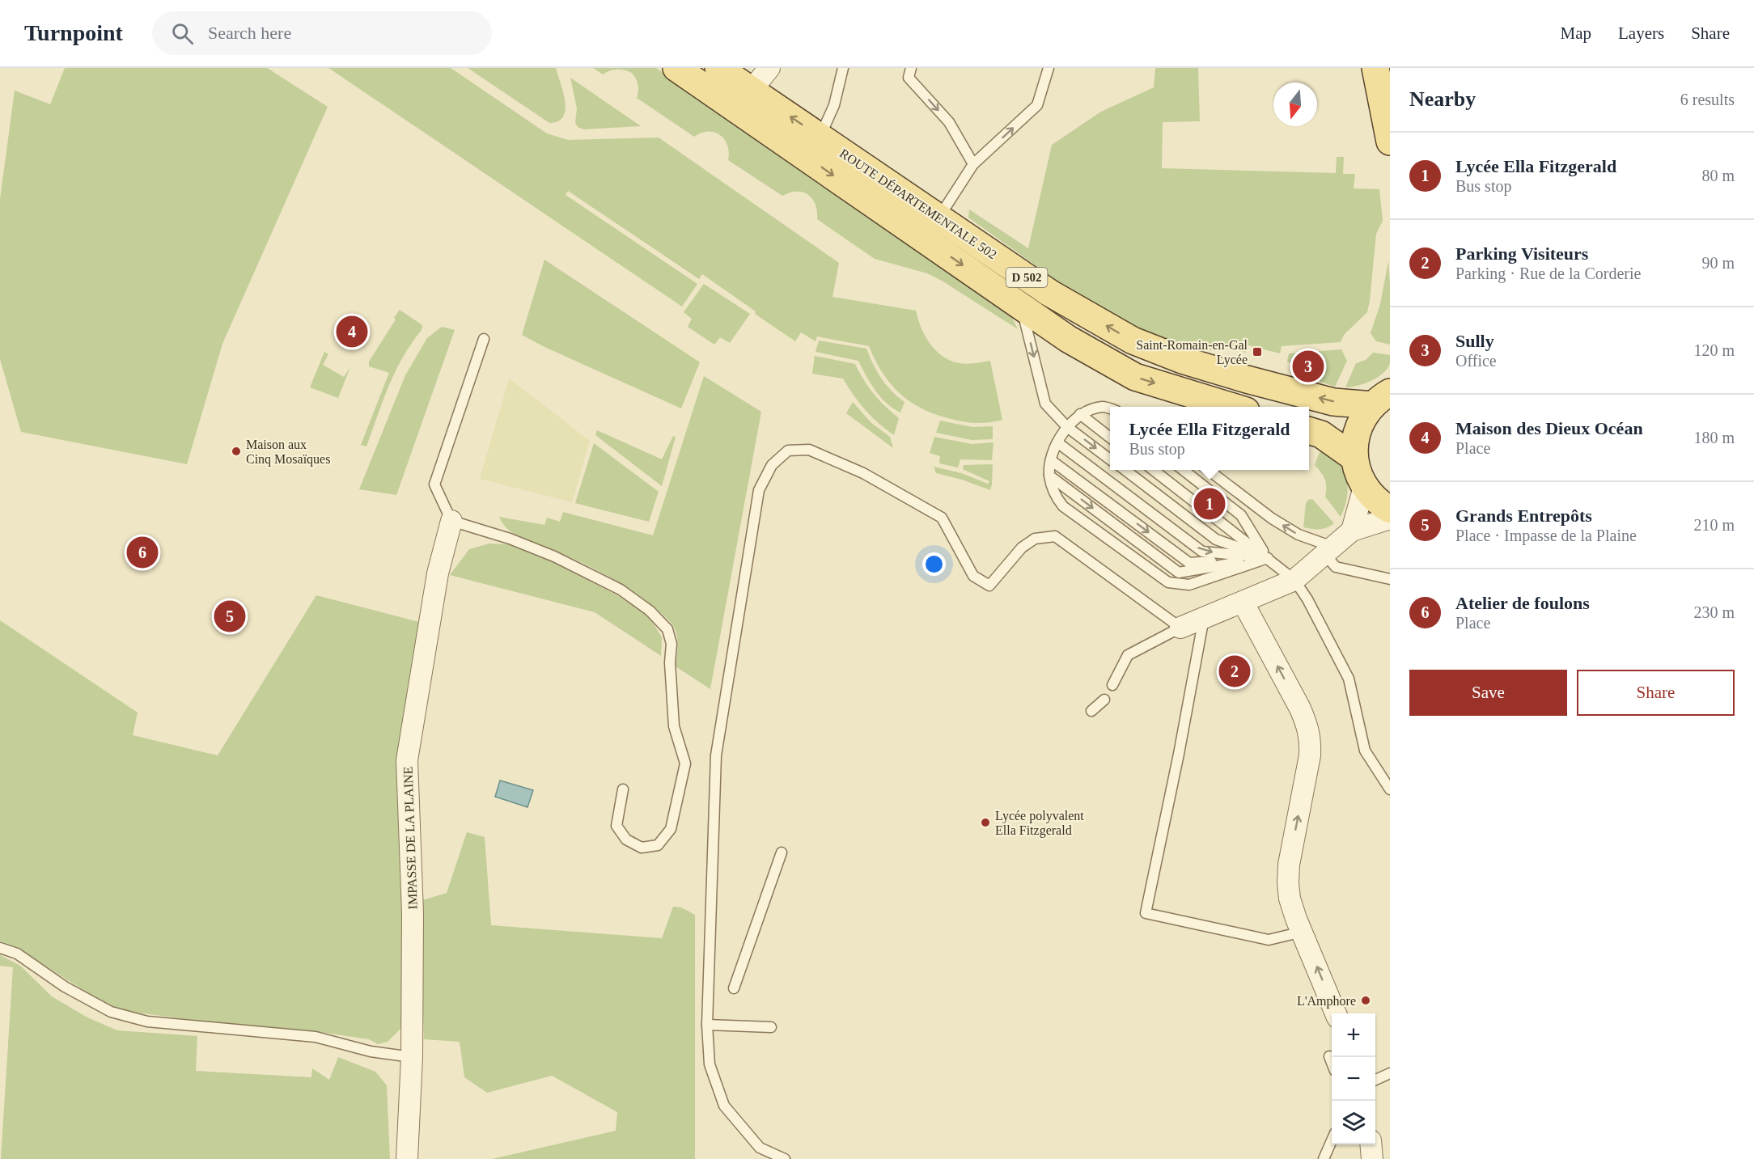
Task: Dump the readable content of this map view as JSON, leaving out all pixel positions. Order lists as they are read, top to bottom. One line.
{"streets":{"main road":["ROUTE DÉPARTEMENTALE 502","D 502"],"street":["IMPASSE DE LA PLAINE"]},"places":{"transit":["Saint-Romain-en-Gal Lycée"],"other":["Maison aux Cinq Mosaïques","Lycée polyvalent Ella Fitzgerald","L'Amphore"]},"north":"bottom","page":{"header":"Turnpoint","search":"Search here","nav":["Map","Layers","Share"],"heading":["Nearby","6 results"],"list":[{"mark":"1","name":"Lycée Ella Fitzgerald","note":"Bus stop","value":"80 m"},{"mark":"2","name":"Parking Visiteurs","note":"Parking · Rue de la Corderie","value":"90 m"},{"mark":"3","name":"Sully","note":"Office","value":"120 m"},{"mark":"4","name":"Maison des Dieux Océan","note":"Place","value":"180 m"},{"mark":"5","name":"Grands Entrepôts","note":"Place · Impasse de la Plaine","value":"210 m"},{"mark":"6","name":"Atelier de foulons","note":"Place","value":"230 m"}],"pins":["4","3","1","6","5","2"],"popup":["Lycée Ella Fitzgerald","Bus stop"],"buttons":["Save","Share"],"map_buttons":["+","−"]}}
